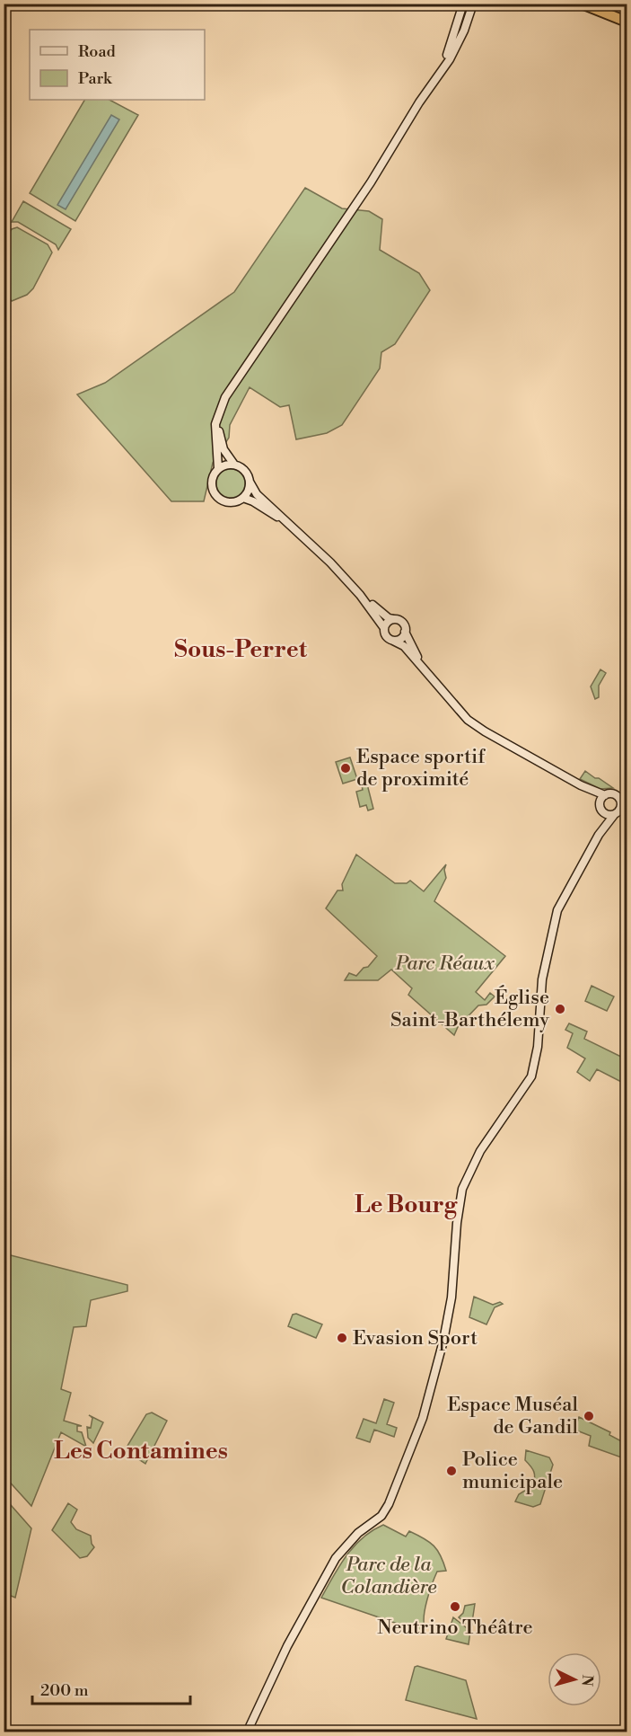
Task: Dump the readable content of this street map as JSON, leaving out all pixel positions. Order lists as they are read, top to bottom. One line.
{"districts":["Sous-Perret","Le Bourg","Les Contamines"],"parks":["Parc Réaux","Parc de la Colandière"],"places":["Espace sportif de proximité","Église Saint-Barthélemy","Evasion Sport","Espace Muséal de Gandil","Police municipale","Neutrino Théâtre"],"legend":["Road","Park"],"scale_bar":"200 m","north":"right"}
